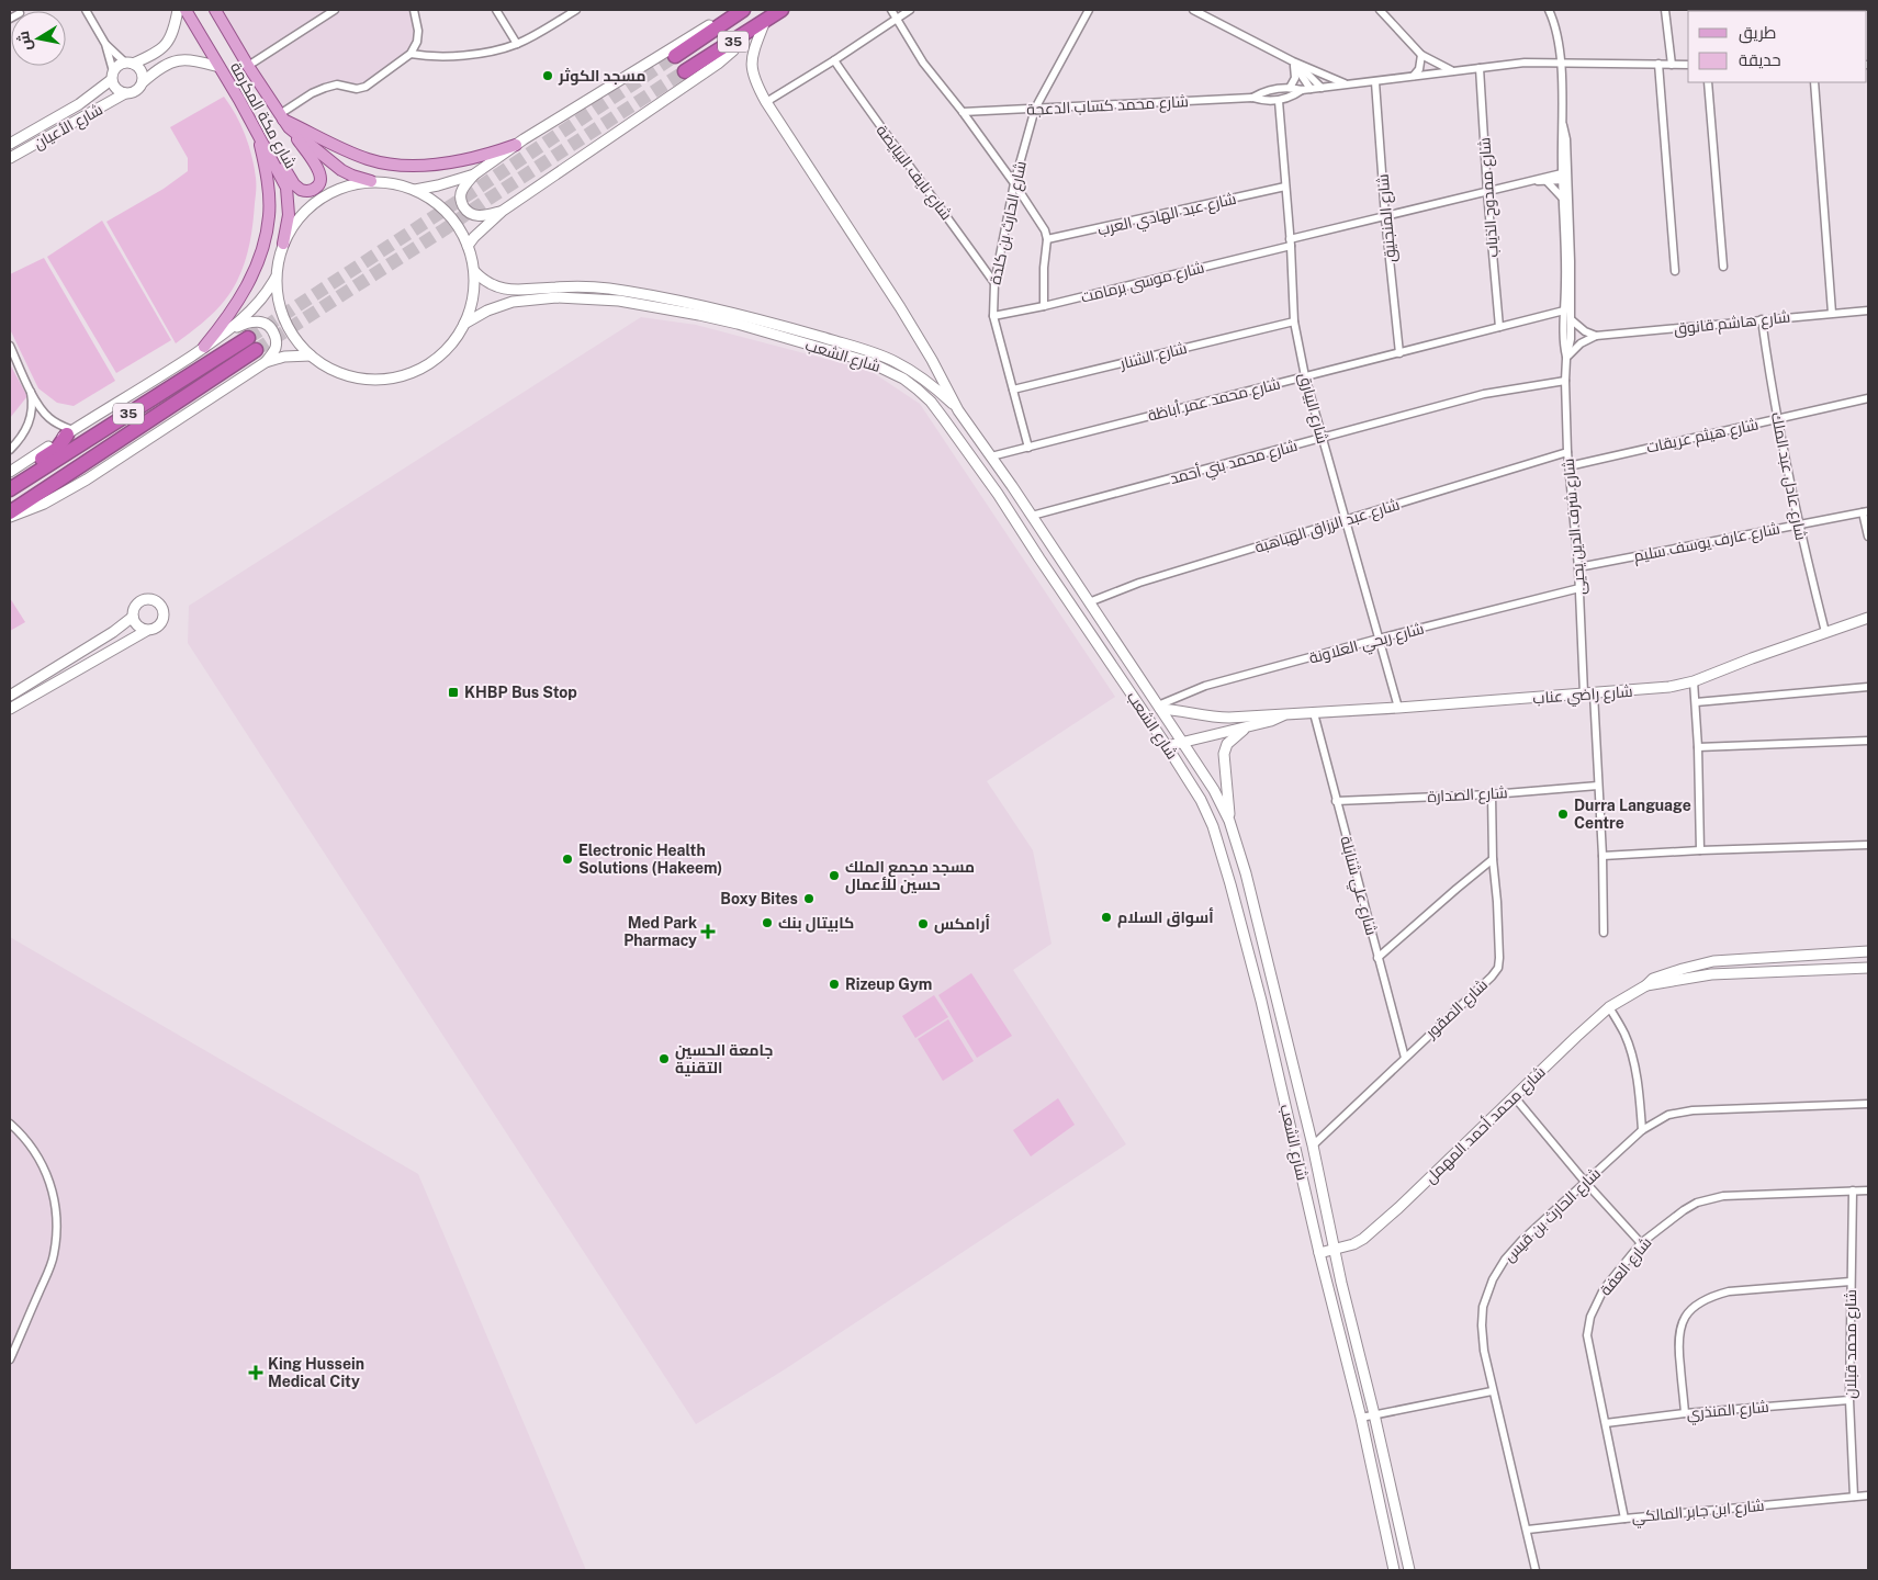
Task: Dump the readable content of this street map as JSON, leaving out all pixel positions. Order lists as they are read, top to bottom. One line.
{"streets":{"highway":["35"],"main road":["شارع مكة المكرمة"],"street":["شارع محمد كساب الدعجة","شارع الأعيان","شارع نايف البيايضة","شارع ممدوح الذياب","شارع عبد الهادي العرب","شارع المنجنيق","شارع الحارث بن كلدة","شارع موسى برمامت","شارع هاشم قانوق","شارع الشعب","شارع الشنار","شارع محمد عمر أباظة","شارع البيارق","شارع هيثم عريقات","شارع محمد بني أحمد","شارع عادل عبد الملك","شارع عبد الرزاق الهباهبة","شارع شرف الدين يحيى","شارع عارف يوسف سليم","شارع ربحي العلاونة","شارع راضي عناب","شارع الصدارة","شارع علي شنابلة","شارع الصقور","شارع محمد أحمد المهمل","شارع الحارث بن قيس","شارع العفة","شارع محمد قبلان","شارع المنذري","شارع ابن جابر المالكي"]},"crossings":[["35","شارع الشعب"],["شارع محمد كساب الدعجة","شارع ممدوح الذياب"],["شارع محمد كساب الدعجة","شارع المنجنيق"],["شارع محمد كساب الدعجة","شارع الحارث بن كلدة"],["شارع محمد كساب الدعجة","شارع البيارق"],["شارع محمد كساب الدعجة","شارع شرف الدين يحيى"],["شارع نايف البيايضة","شارع الحارث بن كلدة"],["شارع ممدوح الذياب","شارع موسى برمامت"],["شارع ممدوح الذياب","شارع محمد عمر أباظة"],["شارع عبد الهادي العرب","شارع البيارق"],["شارع المنجنيق","شارع موسى برمامت"],["شارع المنجنيق","شارع محمد عمر أباظة"],["شارع الحارث بن كلدة","شارع موسى برمامت"],["شارع الحارث بن كلدة","شارع الشنار"],["شارع الحارث بن كلدة","شارع محمد عمر أباظة"],["شارع موسى برمامت","شارع البيارق"],["شارع موسى برمامت","شارع شرف الدين يحيى"],["شارع هاشم قانوق","شارع عادل عبد الملك"],["شارع هاشم قانوق","شارع شرف الدين يحيى"],["شارع الشعب","شارع محمد عمر أباظة"],["شارع الشعب","شارع محمد بني أحمد"],["شارع الشعب","شارع عبد الرزاق الهباهبة"],["شارع الشعب","شارع ربحي العلاونة"],["شارع الشعب","شارع راضي عناب"],["شارع الشعب","شارع الصقور"],["شارع الشعب","شارع محمد أحمد المهمل"],["شارع الشنار","شارع البيارق"],["شارع محمد عمر أباظة","شارع البيارق"],["شارع محمد عمر أباظة","شارع شرف الدين يحيى"],["شارع البيارق","شارع محمد بني أحمد"],["شارع البيارق","شارع عبد الرزاق الهباهبة"],["شارع البيارق","شارع ربحي العلاونة"],["شارع البيارق","شارع راضي عناب"],["شارع هيثم عريقات","شارع عادل عبد الملك"],["شارع هيثم عريقات","شارع شرف الدين يحيى"],["شارع محمد بني أحمد","شارع شرف الدين يحيى"],["شارع عادل عبد الملك","شارع عارف يوسف سليم"],["شارع عادل عبد الملك","شارع راضي عناب"],["شارع عبد الرزاق الهباهبة","شارع شرف الدين يحيى"],["شارع شرف الدين يحيى","شارع عارف يوسف سليم"],["شارع شرف الدين يحيى","شارع ربحي العلاونة"],["شارع شرف الدين يحيى","شارع راضي عناب"],["شارع شرف الدين يحيى","شارع الصدارة"],["شارع ربحي العلاونة","شارع راضي عناب"],["شارع راضي عناب","شارع علي شنابلة"],["شارع الصدارة","شارع علي شنابلة"],["شارع الصدارة","شارع الصقور"],["شارع علي شنابلة","شارع الصقور"],["شارع الحارث بن قيس","شارع ابن جابر المالكي"],["شارع العفة","شارع محمد قبلان"],["شارع العفة","شارع المنذري"],["شارع العفة","شارع ابن جابر المالكي"],["شارع محمد قبلان","شارع المنذري"],["شارع محمد قبلان","شارع ابن جابر المالكي"]],"places":{"other":["مسجد الكوثر","Durra Language Centre","Electronic Health Solutions (Hakeem)","مسجد مجمع الملك حسين للأعمال","Boxy Bites","أسواق السلام","كابيتال بنك","أرامكس","Rizeup Gym","جامعة الحسين التقنية"],"transit":["KHBP Bus Stop"],"health":["Med Park Pharmacy","King Hussein Medical City"]},"legend":["طريق","حديقة"],"north":"left"}
